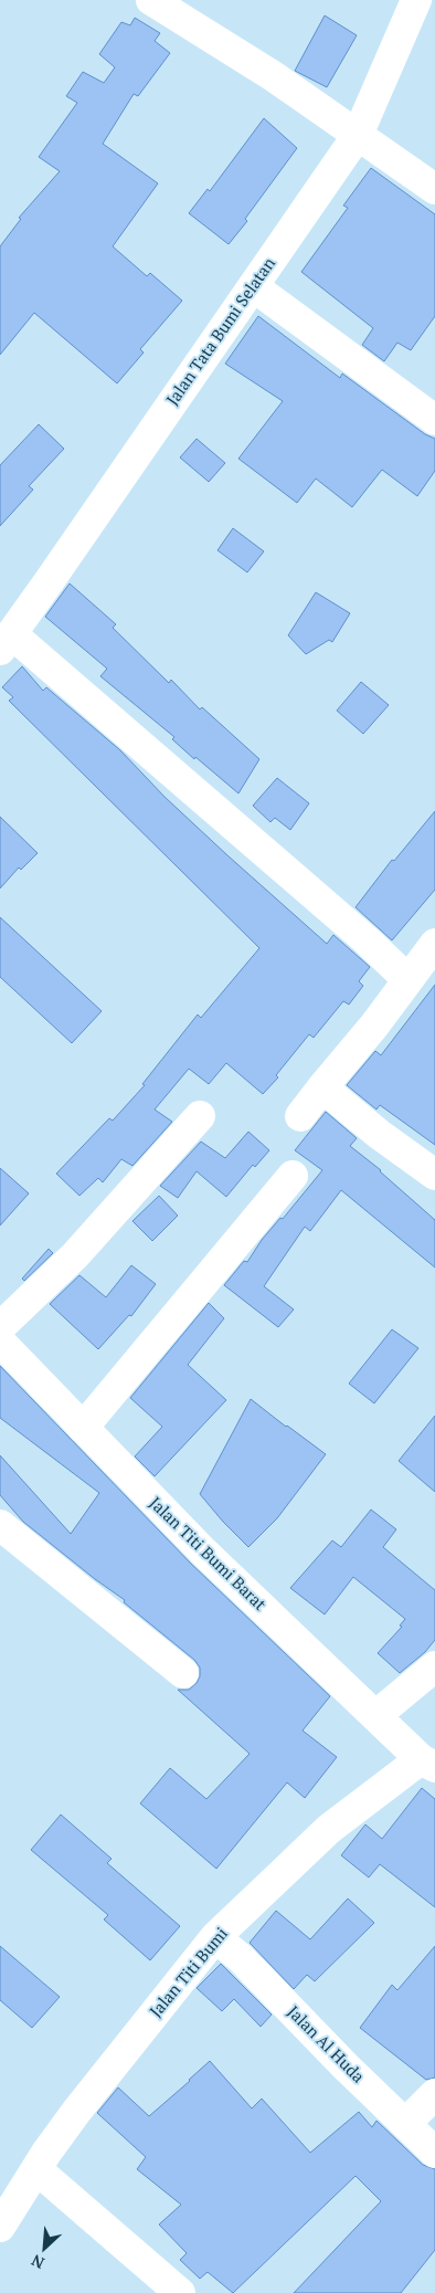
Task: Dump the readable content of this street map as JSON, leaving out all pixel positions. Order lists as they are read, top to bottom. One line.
{"streets":{"street":["Jalan Tata Bumi Selatan","Jalan Titi Bumi Barat","Jalan Titi Bumi","Jalan Al Huda"]},"crossings":[["Jalan Titi Bumi Barat","Jalan Titi Bumi"],["Jalan Titi Bumi","Jalan Al Huda"]],"north":"bottom left"}
